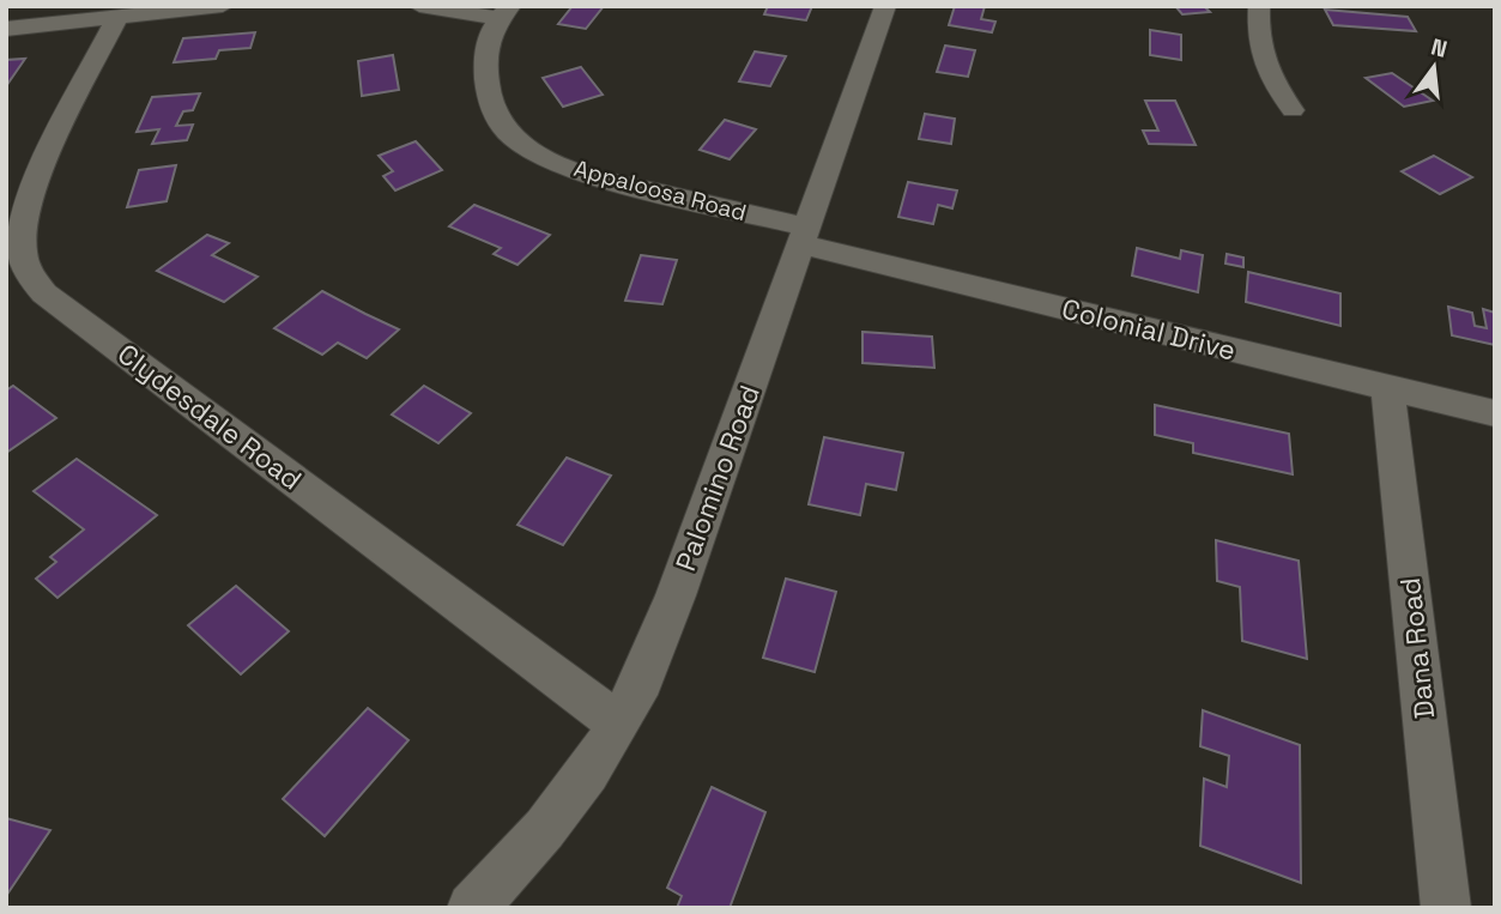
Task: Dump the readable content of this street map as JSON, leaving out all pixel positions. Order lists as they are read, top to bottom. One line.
{"streets":{"street":["Appaloosa Road","Colonial Drive","Clydesdale Road","Palomino Road","Dana Road"]},"crossings":[["Appaloosa Road","Colonial Drive"],["Appaloosa Road","Palomino Road"],["Colonial Drive","Palomino Road"],["Colonial Drive","Dana Road"],["Clydesdale Road","Palomino Road"]],"north":"top"}
